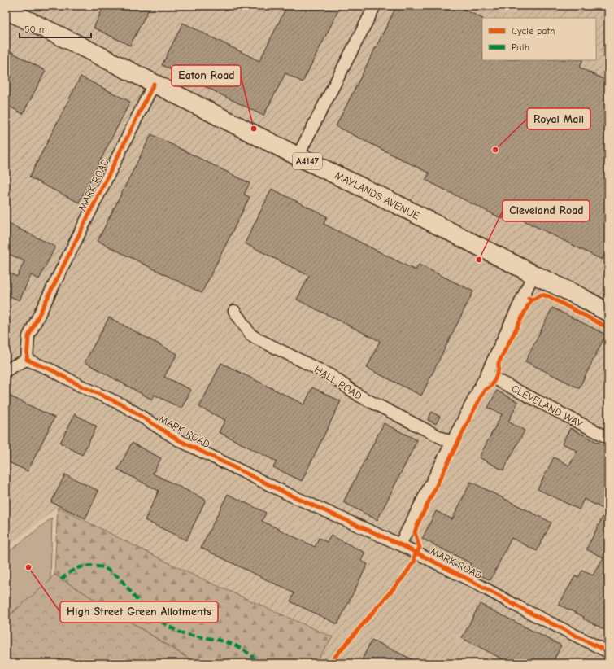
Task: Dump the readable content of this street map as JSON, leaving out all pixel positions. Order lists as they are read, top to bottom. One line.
{"streets":{"main road":["A4147","MAYLANDS AVENUE"],"street":["MARK ROAD","HALL ROAD","CLEVELAND WAY"]},"crossings":[["MARK ROAD","MAYLANDS AVENUE"]],"places":["Eaton Road","Royal Mail","Cleveland Road","High Street Green Allotments"],"legend":["Cycle path","Path"],"scale_bar":"50 m"}
